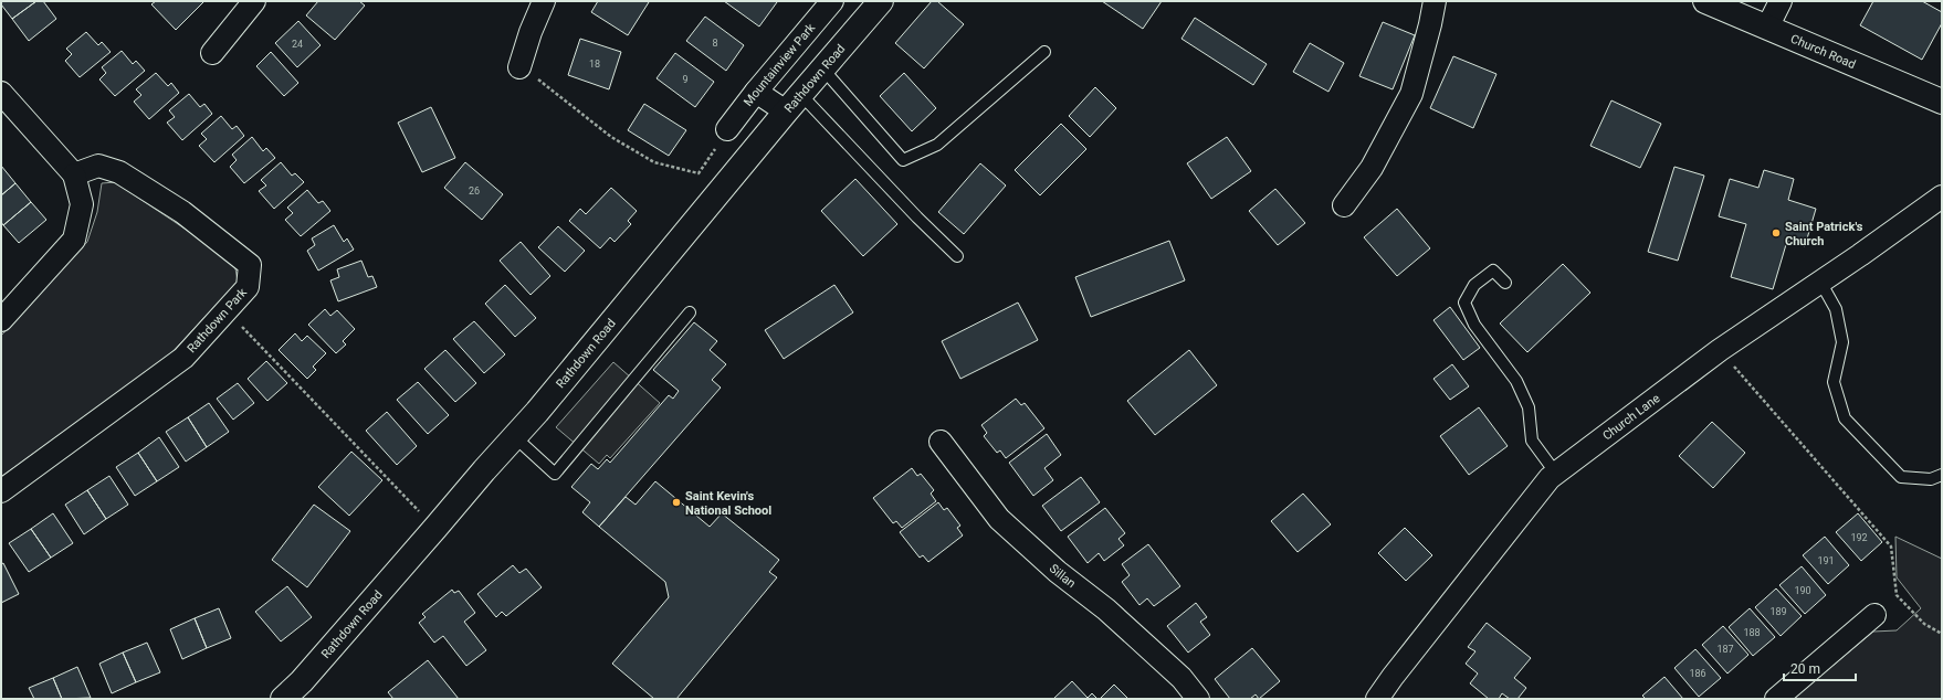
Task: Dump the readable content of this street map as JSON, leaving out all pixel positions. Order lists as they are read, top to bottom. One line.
{"streets":{"main road":["Church Road","Rathdown Road"],"street":["Mountainview Park","Rathdown Park","Church Lane","Sillan"]},"places":["Saint Patrick's Church","Saint Kevin's National School"],"house_numbers":["8","24","18","9","26","192","191","190","189","188","187","186"],"scale_bar":"20 m"}
